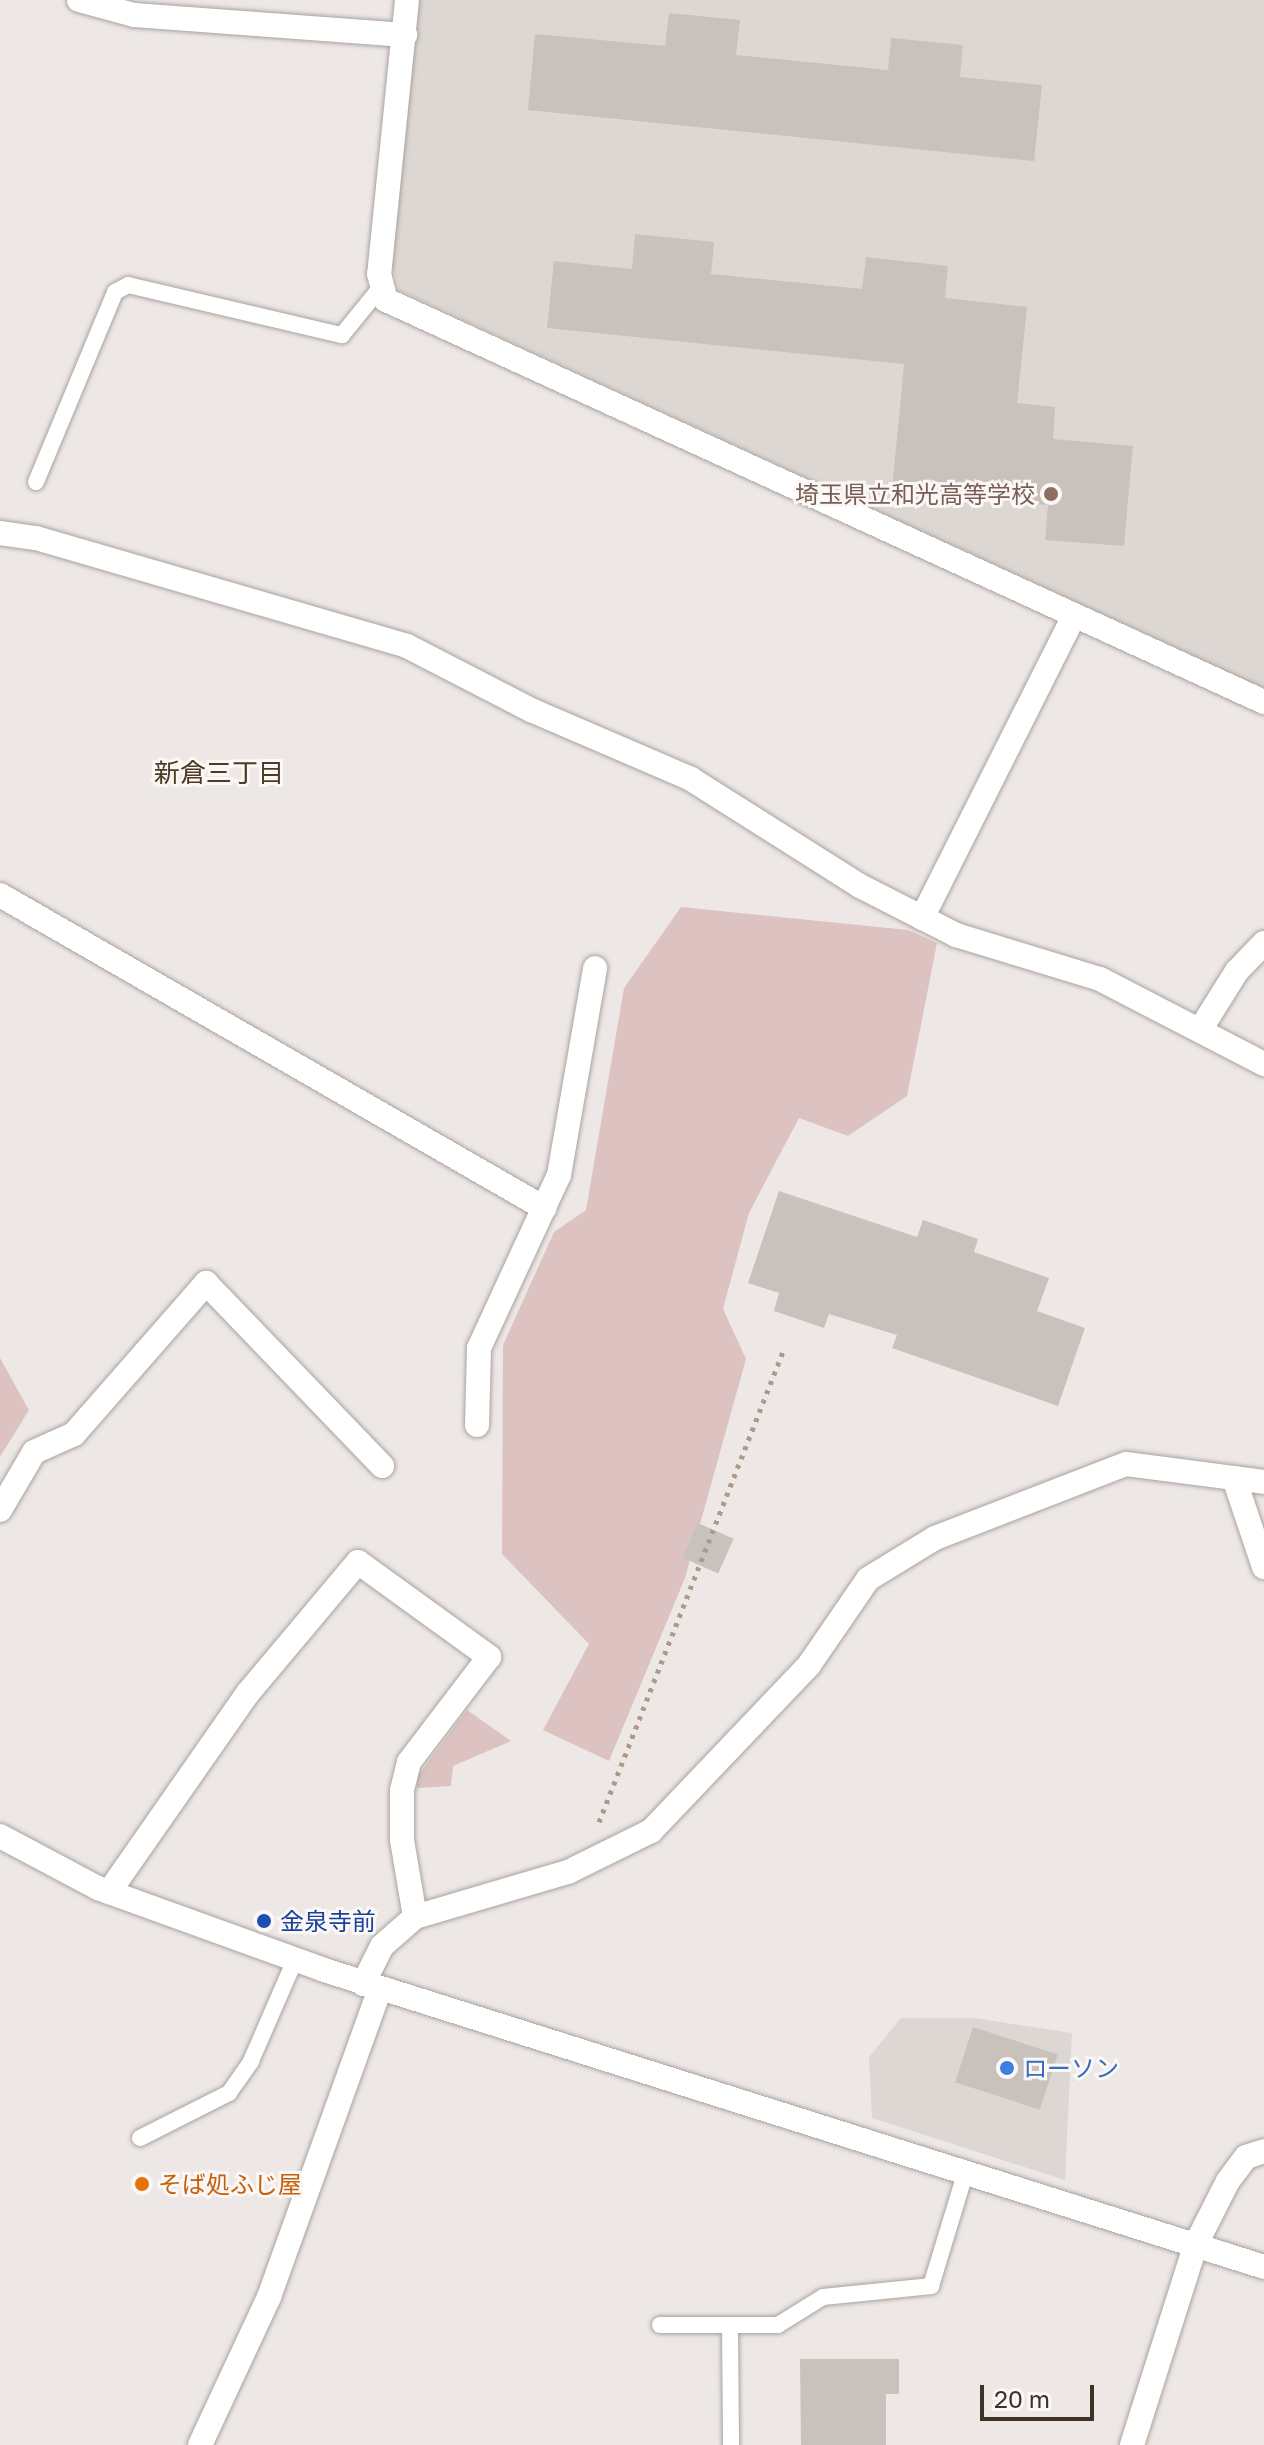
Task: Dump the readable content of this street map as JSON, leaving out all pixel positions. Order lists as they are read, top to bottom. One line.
{"districts":["新倉三丁目"],"places":["埼玉県立和光高等学校","金泉寺前","ローソン","そば処ふじ屋"],"scale_bar":"20 m"}
